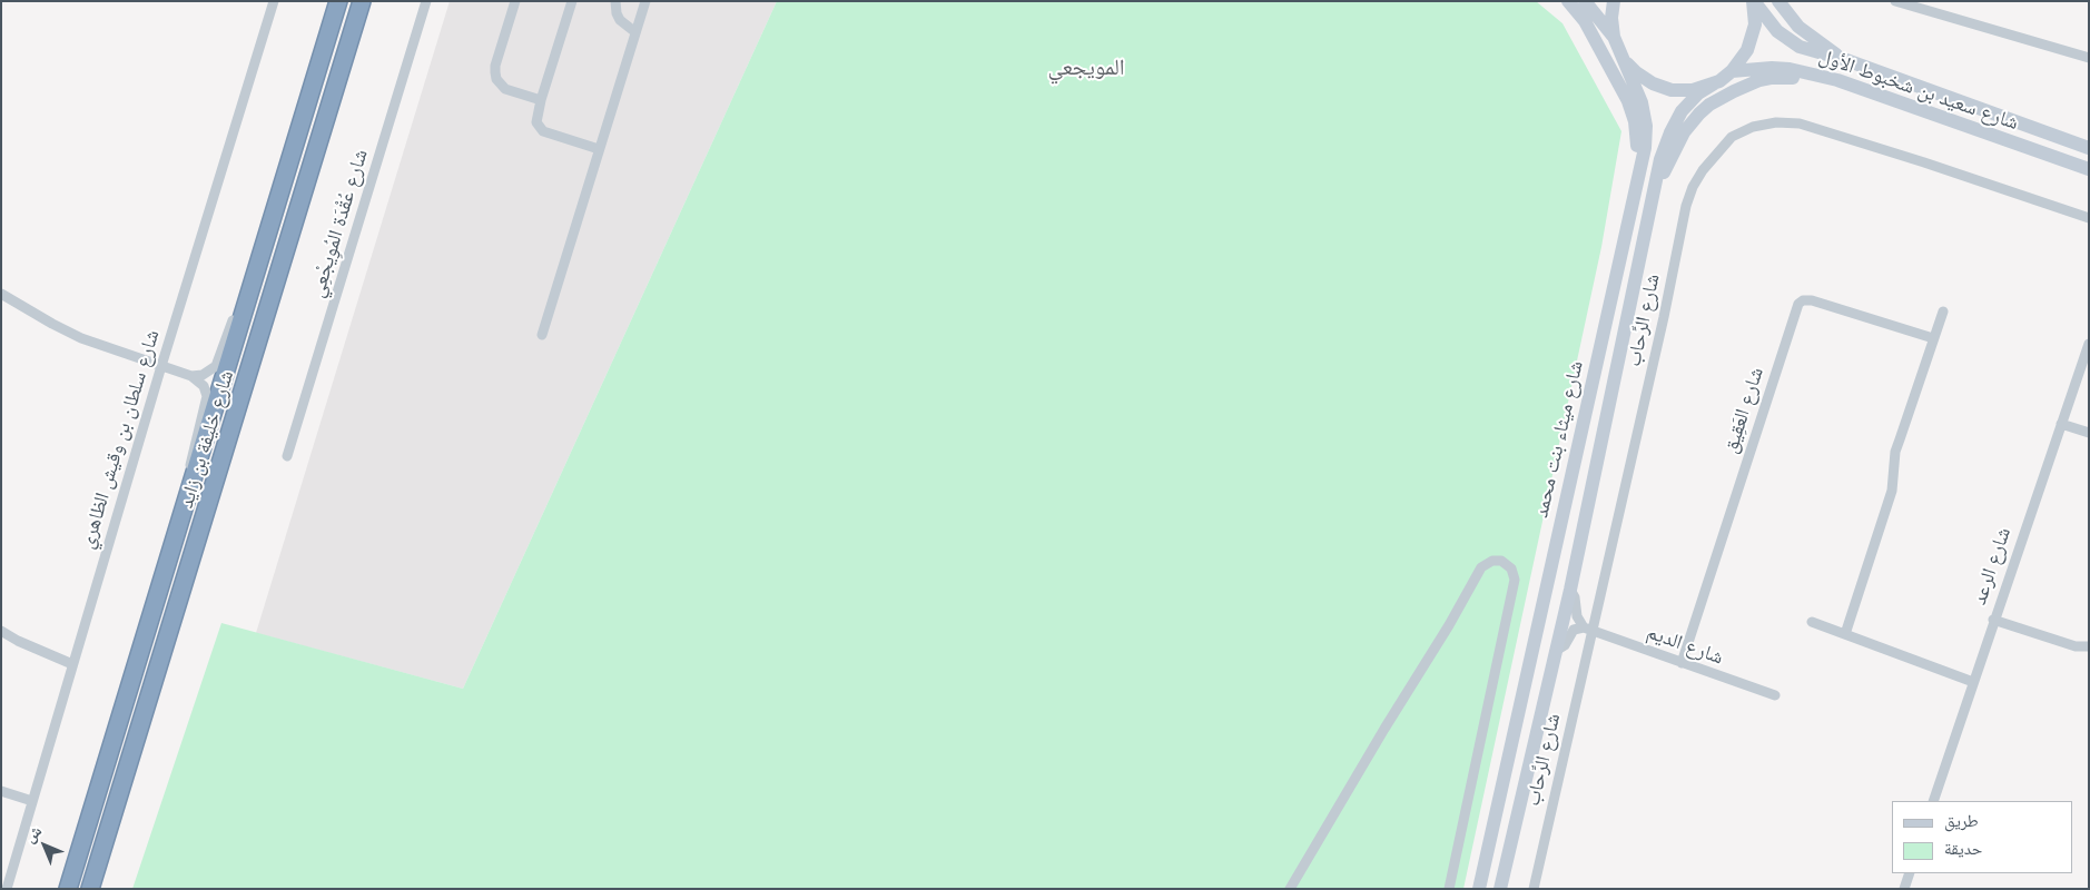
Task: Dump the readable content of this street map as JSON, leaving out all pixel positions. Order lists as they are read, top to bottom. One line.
{"streets":{"highway":["شارع خليفة بن زايد"],"main road":["شارع سعيد بن شخبوط الأول","شارع ميثاء بنت محمد"],"street":["شارع عُقْدَة المُوِيجْعِي","شارع الرِّحاب","شارع العَقِيق","شارع سلطان بن وقيش الظاهري","شارع الرعد","شارع الديم"]},"crossings":[["شارع سعيد بن شخبوط الأول","شارع ميثاء بنت محمد"],["شارع الرِّحاب","شارع الديم"],["شارع العَقِيق","شارع الديم"]],"districts":["المويجعي"],"legend":["طريق","حديقة"],"north":"top left"}
